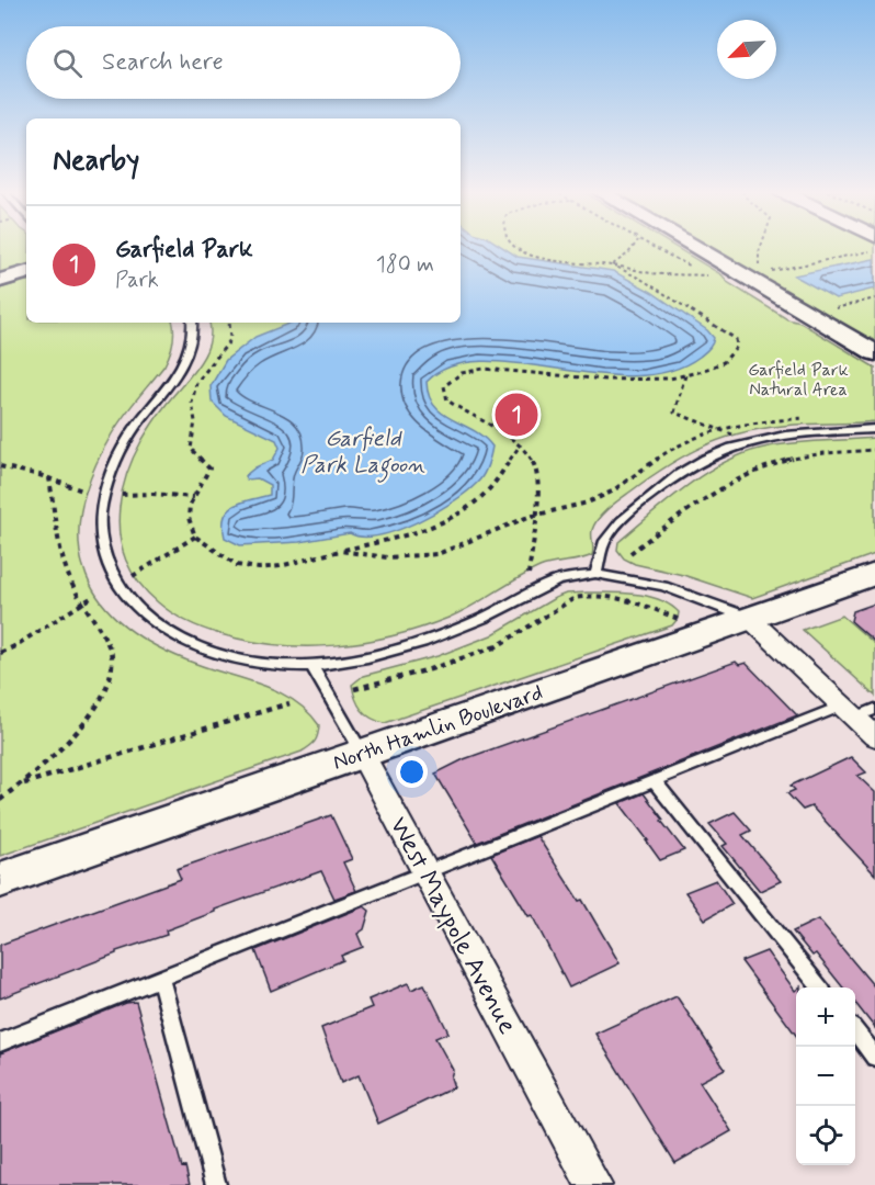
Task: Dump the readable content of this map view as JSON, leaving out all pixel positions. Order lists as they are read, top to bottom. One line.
{"streets":{"street":["North Hamlin Boulevard","West Maypole Avenue"]},"crossings":[["North Hamlin Boulevard","West Maypole Avenue"]],"water":["Garfield Park Lagoon"],"parks":["Garfield Park Natural Area"],"north":"bottom left","page":{"search":"Search here","heading":"Nearby","list":[{"mark":"1","name":"Garfield Park","note":"Park","value":"180 m"}],"pins":"1","map_buttons":["+","−"]}}
